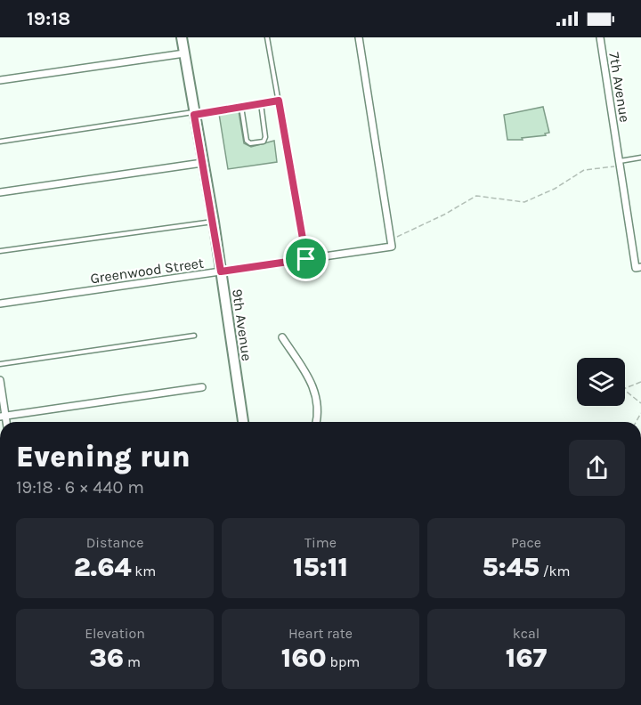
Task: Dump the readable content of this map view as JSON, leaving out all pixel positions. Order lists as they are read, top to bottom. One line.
{"streets":{"main road":["9th Avenue"],"street":["7th Avenue","Greenwood Street"]},"crossings":[["Greenwood Street","9th Avenue"]],"page":{"status":"19:18","heading":["Evening run","19:18 · 6 × 440 m"],"stats":[["Distance","2.64 km"],["Time","15:11"],["Pace","5:45 /km"],["Elevation","36 m"],["Heart rate","160 bpm"],["kcal","167"]]}}
